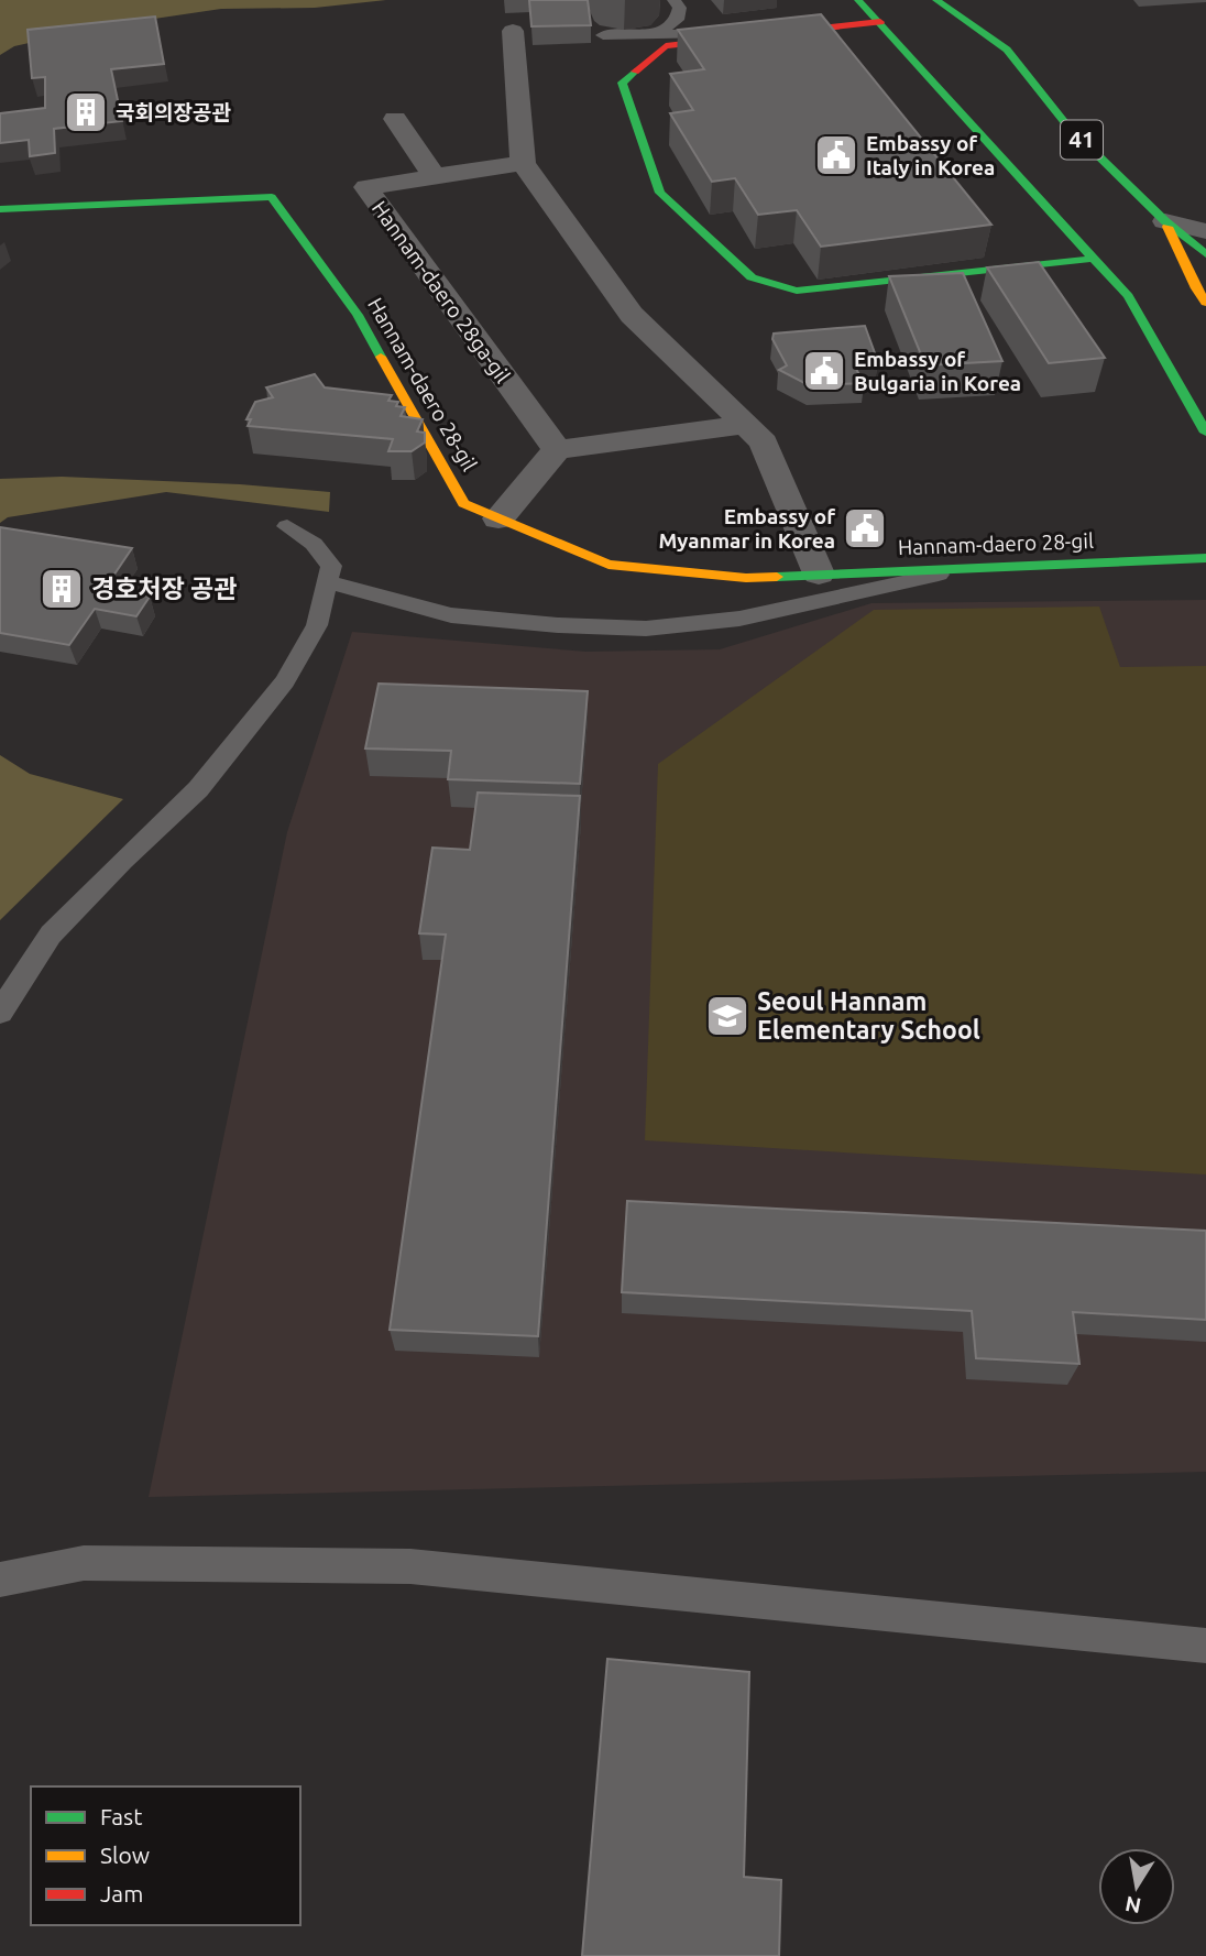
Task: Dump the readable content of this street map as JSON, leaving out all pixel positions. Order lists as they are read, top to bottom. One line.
{"streets":{"street":["41","Hannam-daero 28ga-gil","Hannam-daero 28-gil"]},"places":{"building":["국회의장공관","경호처장 공관"],"public building":["Embassy of Italy in Korea","Embassy of Bulgaria in Korea","Embassy of Myanmar in Korea"],"school or university":["Seoul Hannam Elementary School"]},"legend":["Fast","Slow","Jam"],"north":"bottom"}
